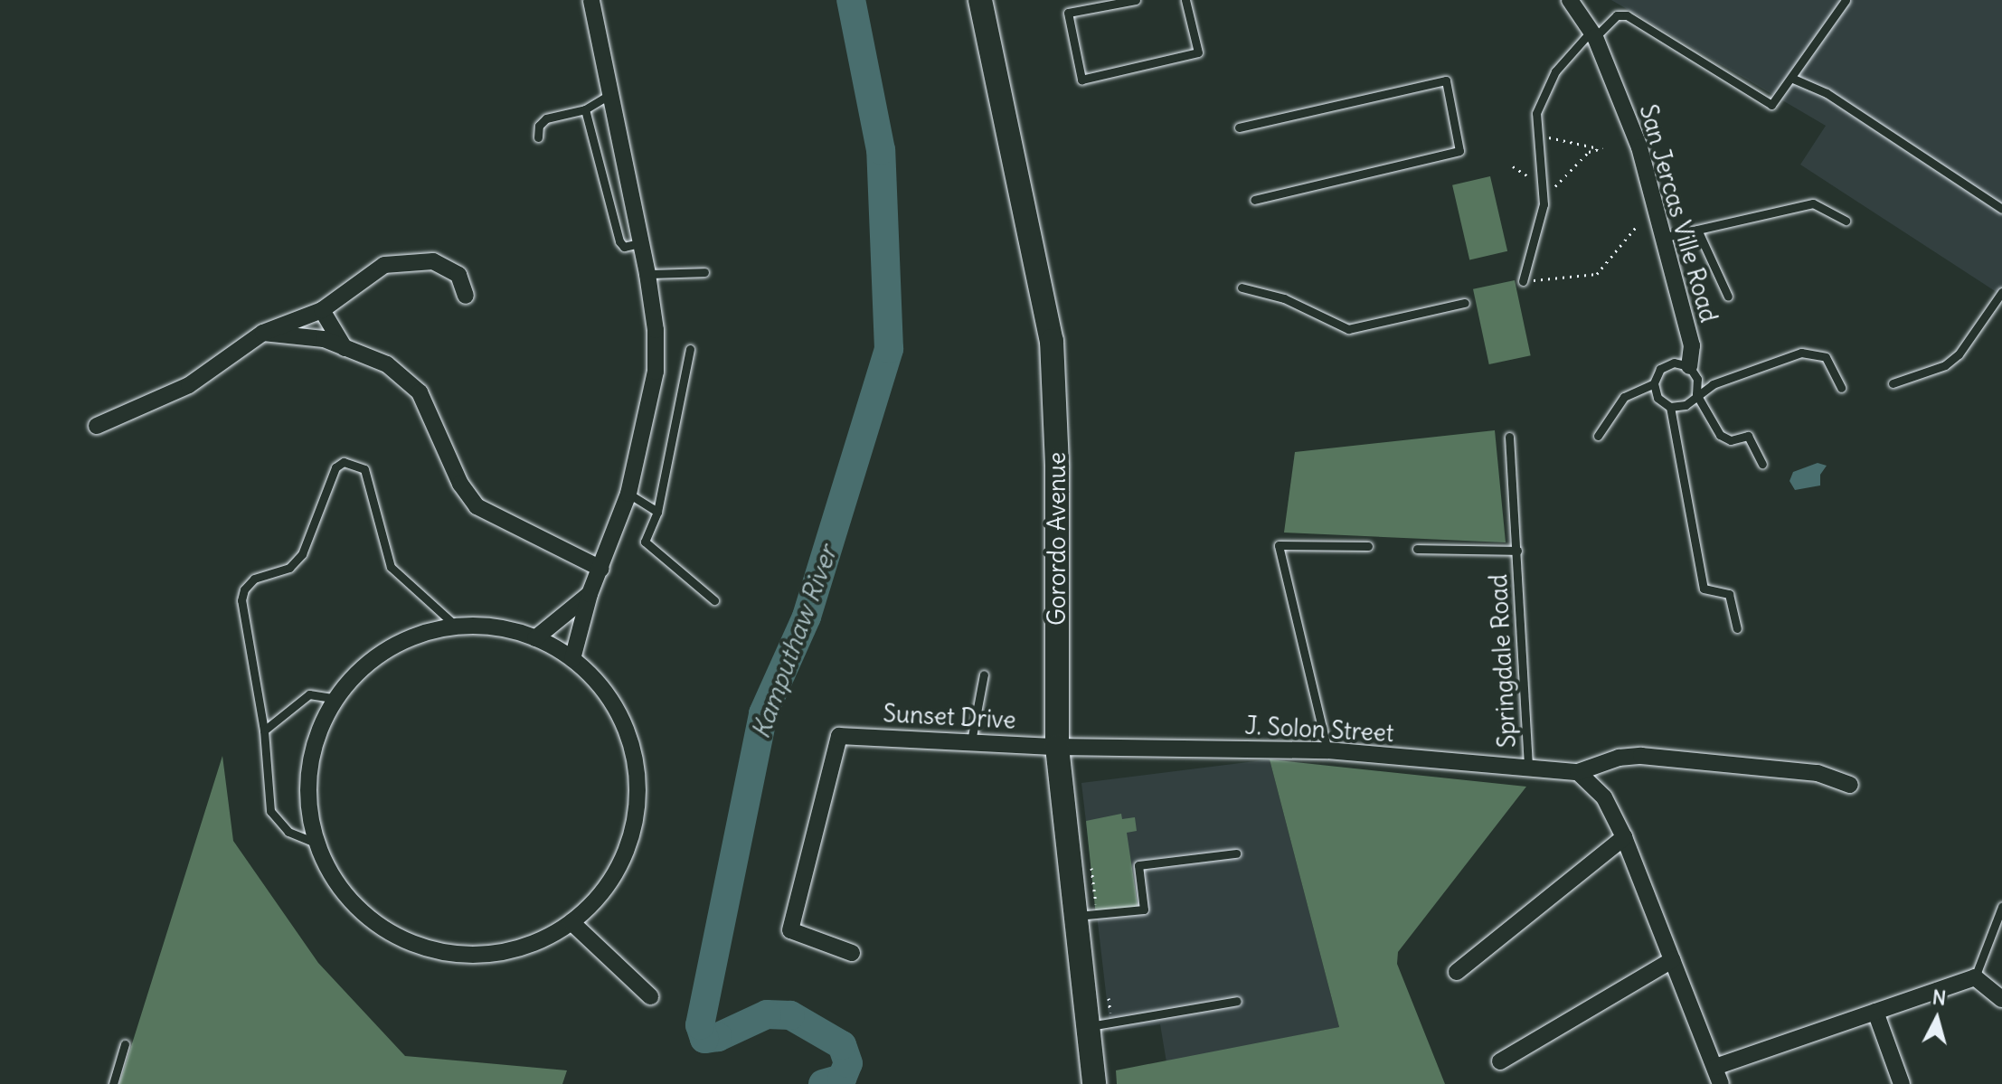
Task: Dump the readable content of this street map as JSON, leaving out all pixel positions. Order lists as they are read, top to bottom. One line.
{"streets":{"main road":["Gorordo Avenue"],"street":["San Jercas Ville Road","Sunset Drive","J. Solon Street"],"lane":["Springdale Road"]},"crossings":[["Gorordo Avenue","Sunset Drive"],["Gorordo Avenue","J. Solon Street"],["Springdale Road","J. Solon Street"],["Sunset Drive","J. Solon Street"]],"water":["Kamputhaw River"],"north":"top"}
